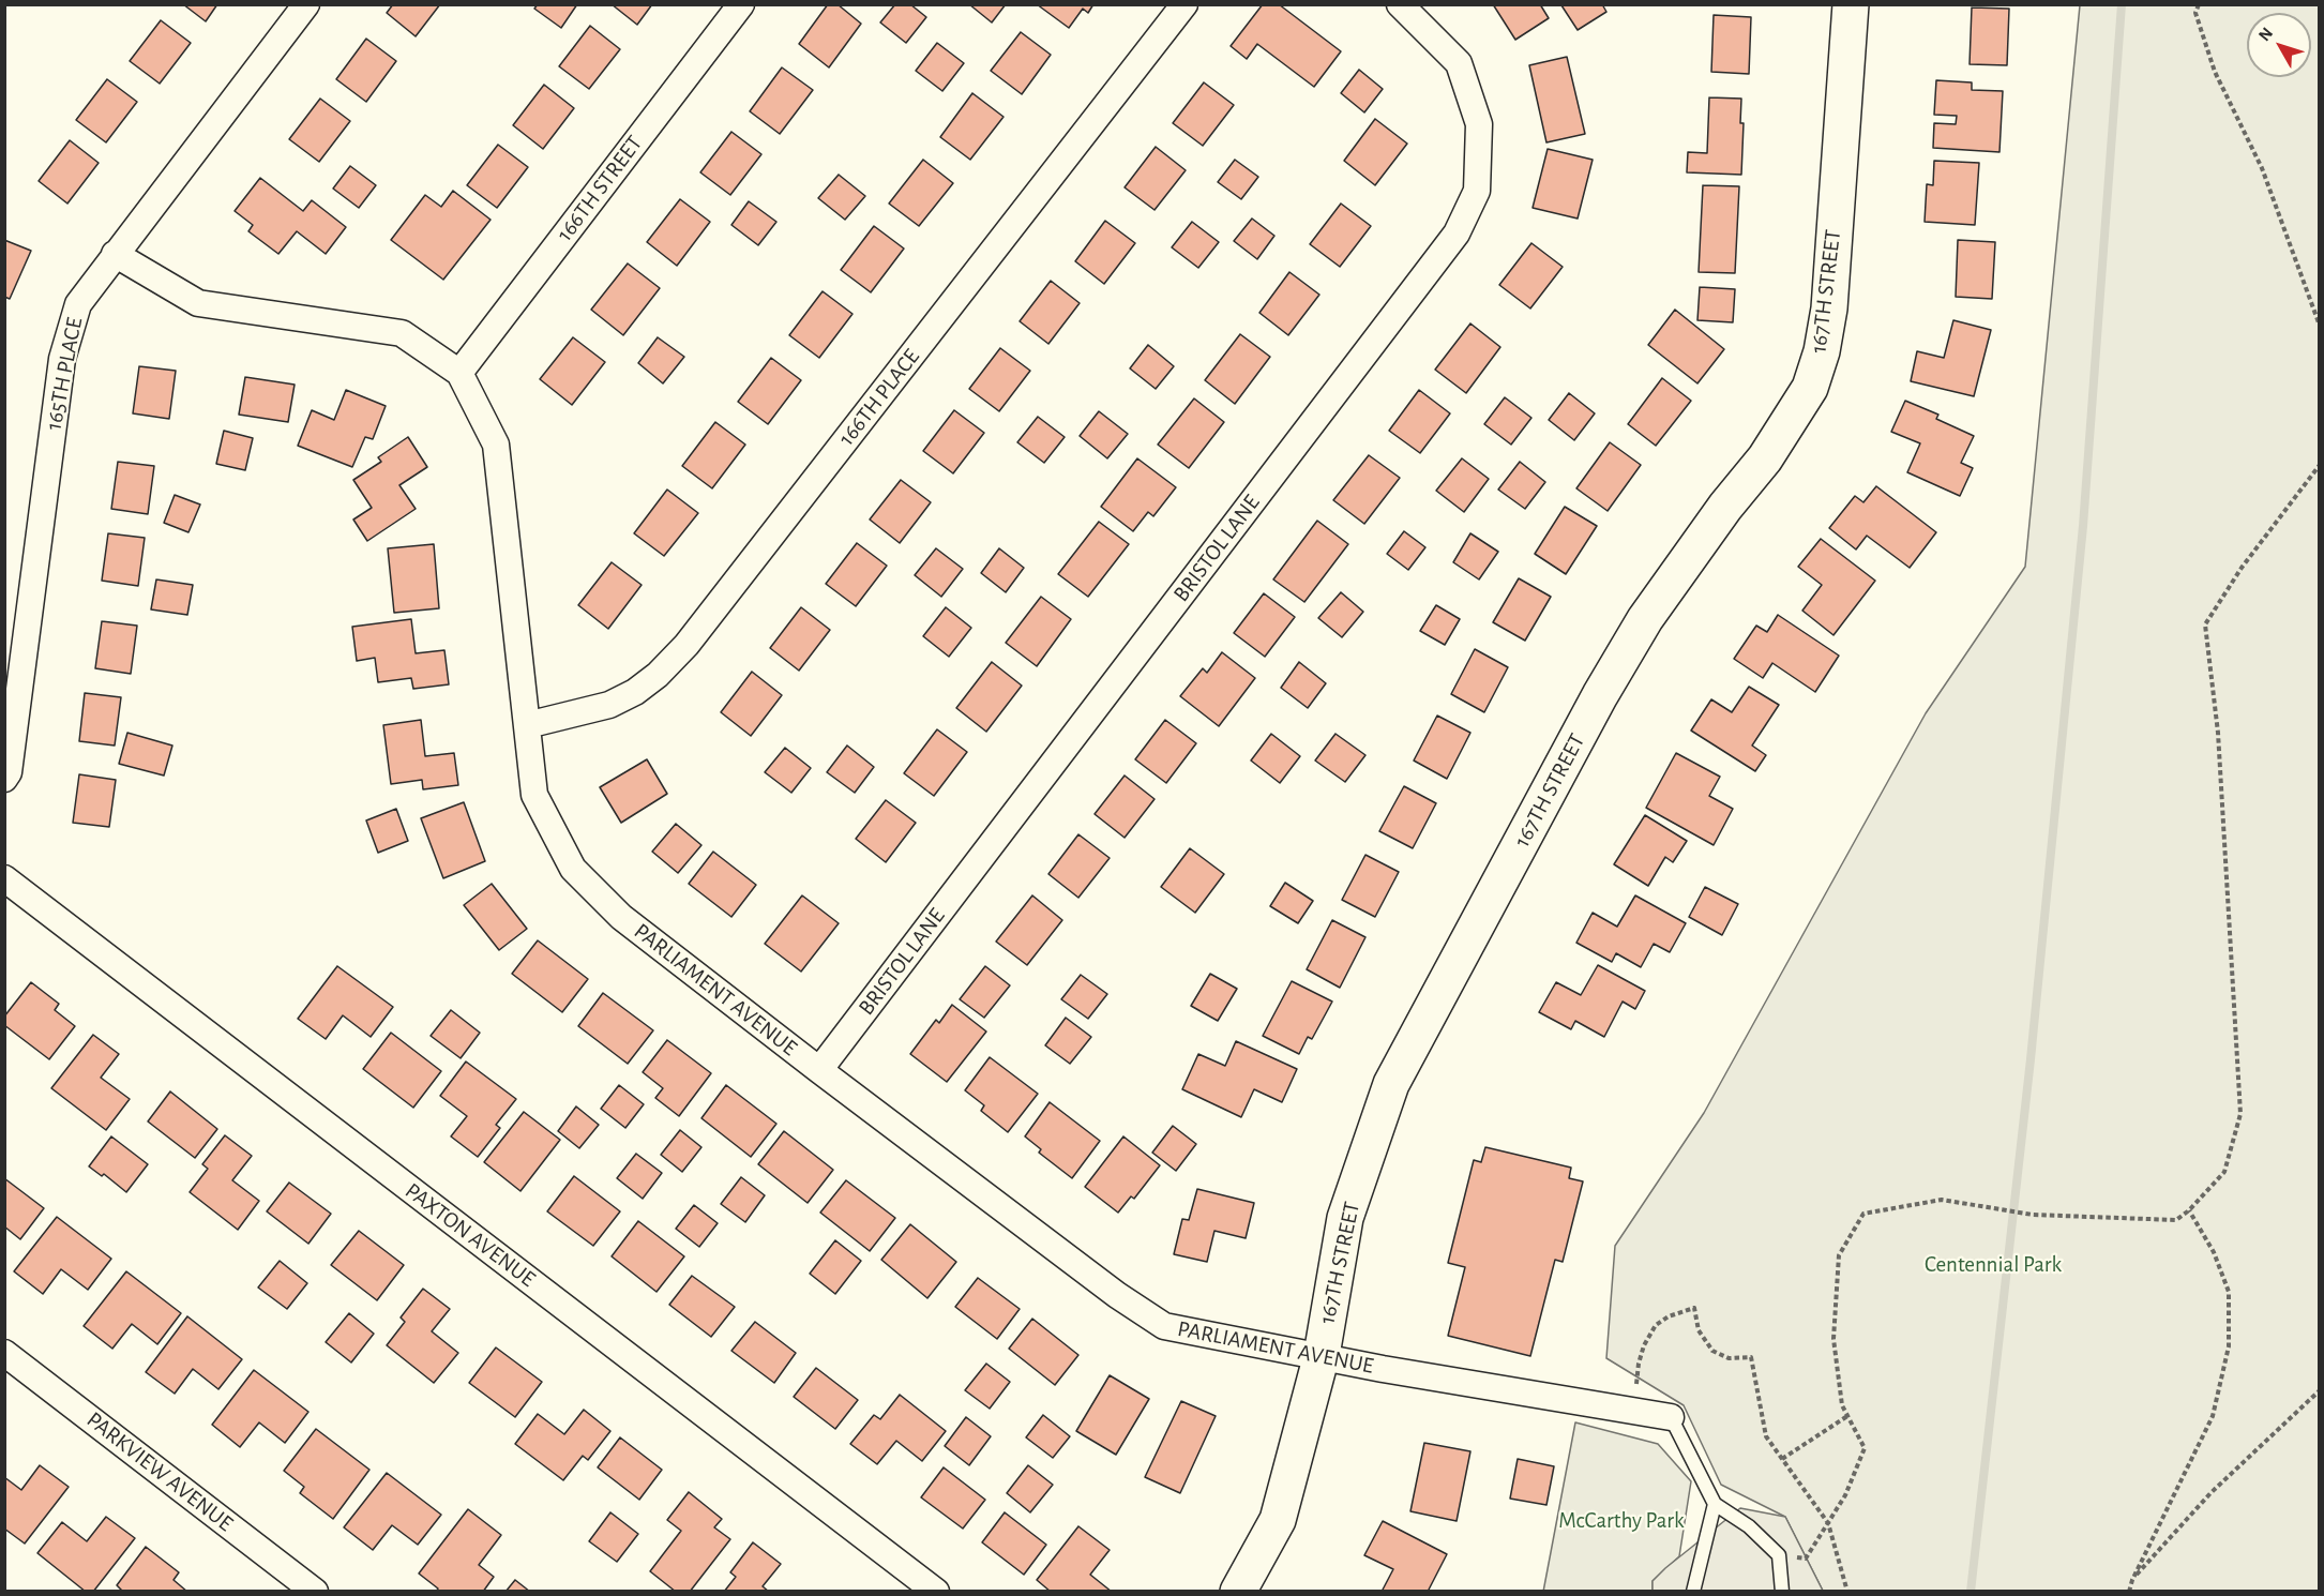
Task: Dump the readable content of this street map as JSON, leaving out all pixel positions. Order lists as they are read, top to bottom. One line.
{"streets":{"street":["166TH STREET","167TH STREET","165TH PLACE","166TH PLACE","BRISTOL LANE","PARLIAMENT AVENUE","PAXTON AVENUE","PARKVIEW AVENUE"]},"crossings":[["166TH STREET","PARLIAMENT AVENUE"],["167TH STREET","PARLIAMENT AVENUE"],["165TH PLACE","PARLIAMENT AVENUE"],["166TH PLACE","PARLIAMENT AVENUE"],["BRISTOL LANE","PARLIAMENT AVENUE"]],"parks":["Centennial Park","McCarthy Park"],"north":"top left"}
